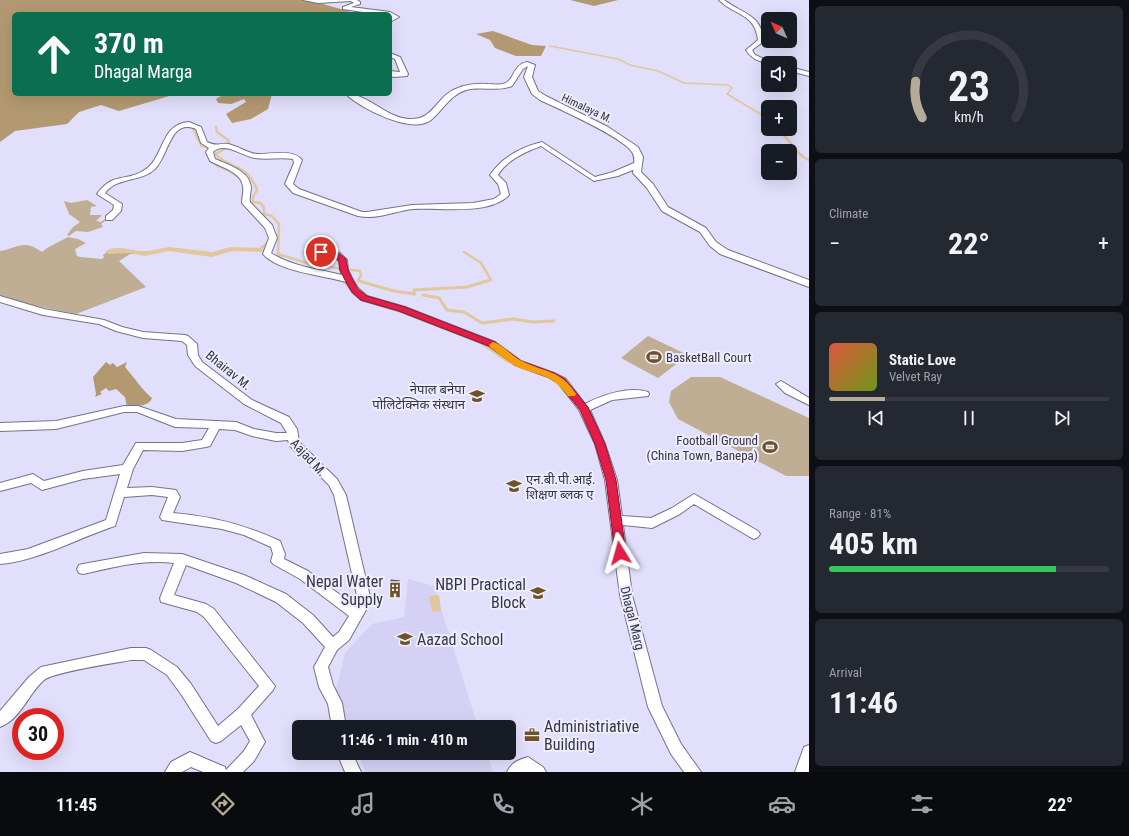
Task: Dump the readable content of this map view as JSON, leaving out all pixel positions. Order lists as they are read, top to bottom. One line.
{"streets":{"street":["Himalaya M.","Bhairav M.","Aajad M.","Dhagal Marg"]},"crossings":[["Bhairav M.","Aajad M."]],"places":{"sports":["BasketBall Court","Football Ground (China Town, Banepa)"],"school or university":["नेपाल बनेपा पोलिटेक्निक संस्थान","एन.बी.पी.आई. शिक्षण ब्लक ए","NBPI Practical Block","Aazad School"],"building":["Nepal Water Supply"],"office":["Administriative Building"]},"north":"top left","page":{"map_buttons":["+","−"],"turn":["370 m","Dhagal Marga"],"tile":["Climate",["Range · 81%","405 km"],["Arrival","11:46"]],"heat":["−","22°","+"],"song":["Static Love","Velvet Ray"],"limit":"30","trip":"11:46 · 1 min · 410 m","tabs":["11:45","22°"],"gauge":["23","km/h"]}}
